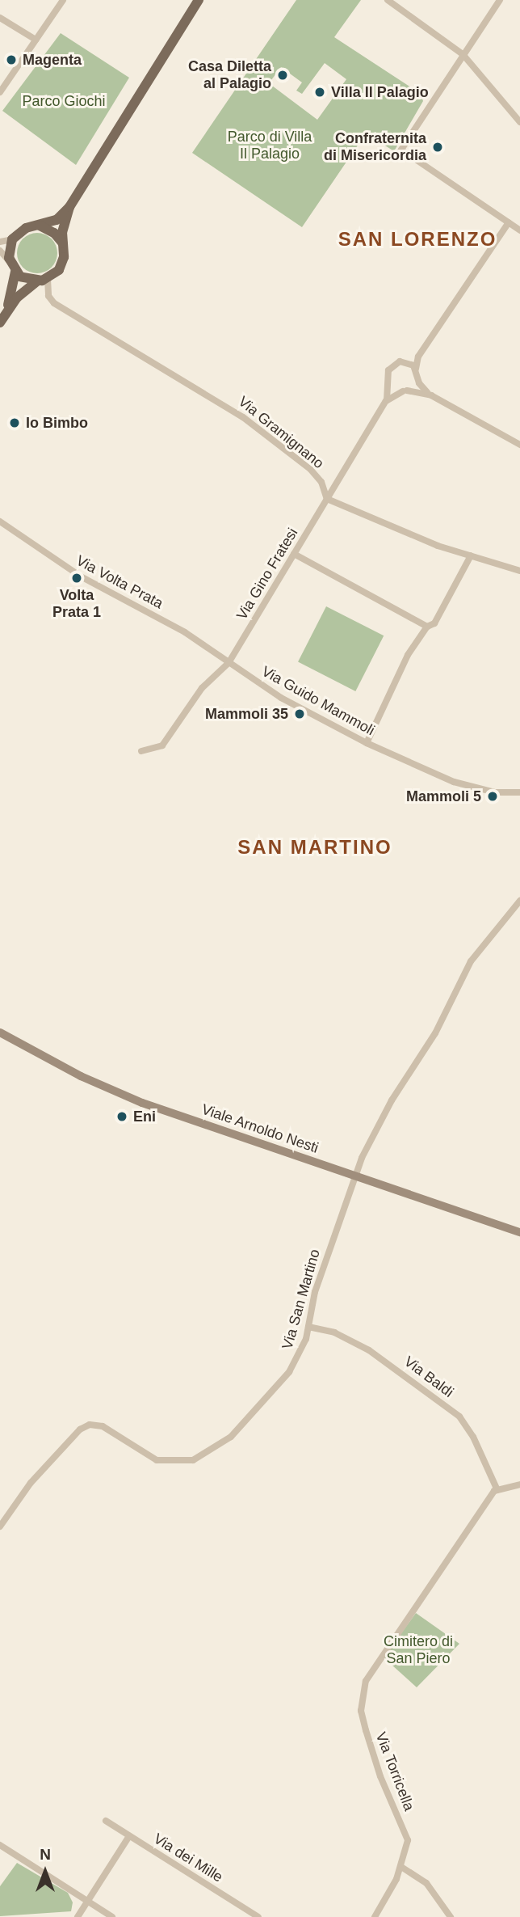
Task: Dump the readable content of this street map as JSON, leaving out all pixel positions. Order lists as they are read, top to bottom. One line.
{"streets":{"street":["Via Gramignano","Via Gino Fratesi","Via Volta Prata","Via Guido Mammoli","Viale Arnoldo Nesti","Via San Martino","Via Baldi","Via Torricella","Via dei Mille"]},"crossings":[["Via Gramignano","Via Gino Fratesi"],["Via Gino Fratesi","Via Volta Prata"],["Via Gino Fratesi","Via Guido Mammoli"],["Via Volta Prata","Via Guido Mammoli"],["Viale Arnoldo Nesti","Via San Martino"],["Via San Martino","Via Baldi"],["Via Baldi","Via Torricella"]],"districts":["SAN LORENZO","SAN MARTINO"],"parks":["Parco Giochi","Parco di Villa Il Palagio","Cimitero di San Piero"],"places":["Magenta","Casa Diletta al Palagio","Villa Il Palagio","Confraternita di Misericordia","Io Bimbo","Volta Prata 1","Mammoli 35","Mammoli 5","Eni"],"north":"top"}
